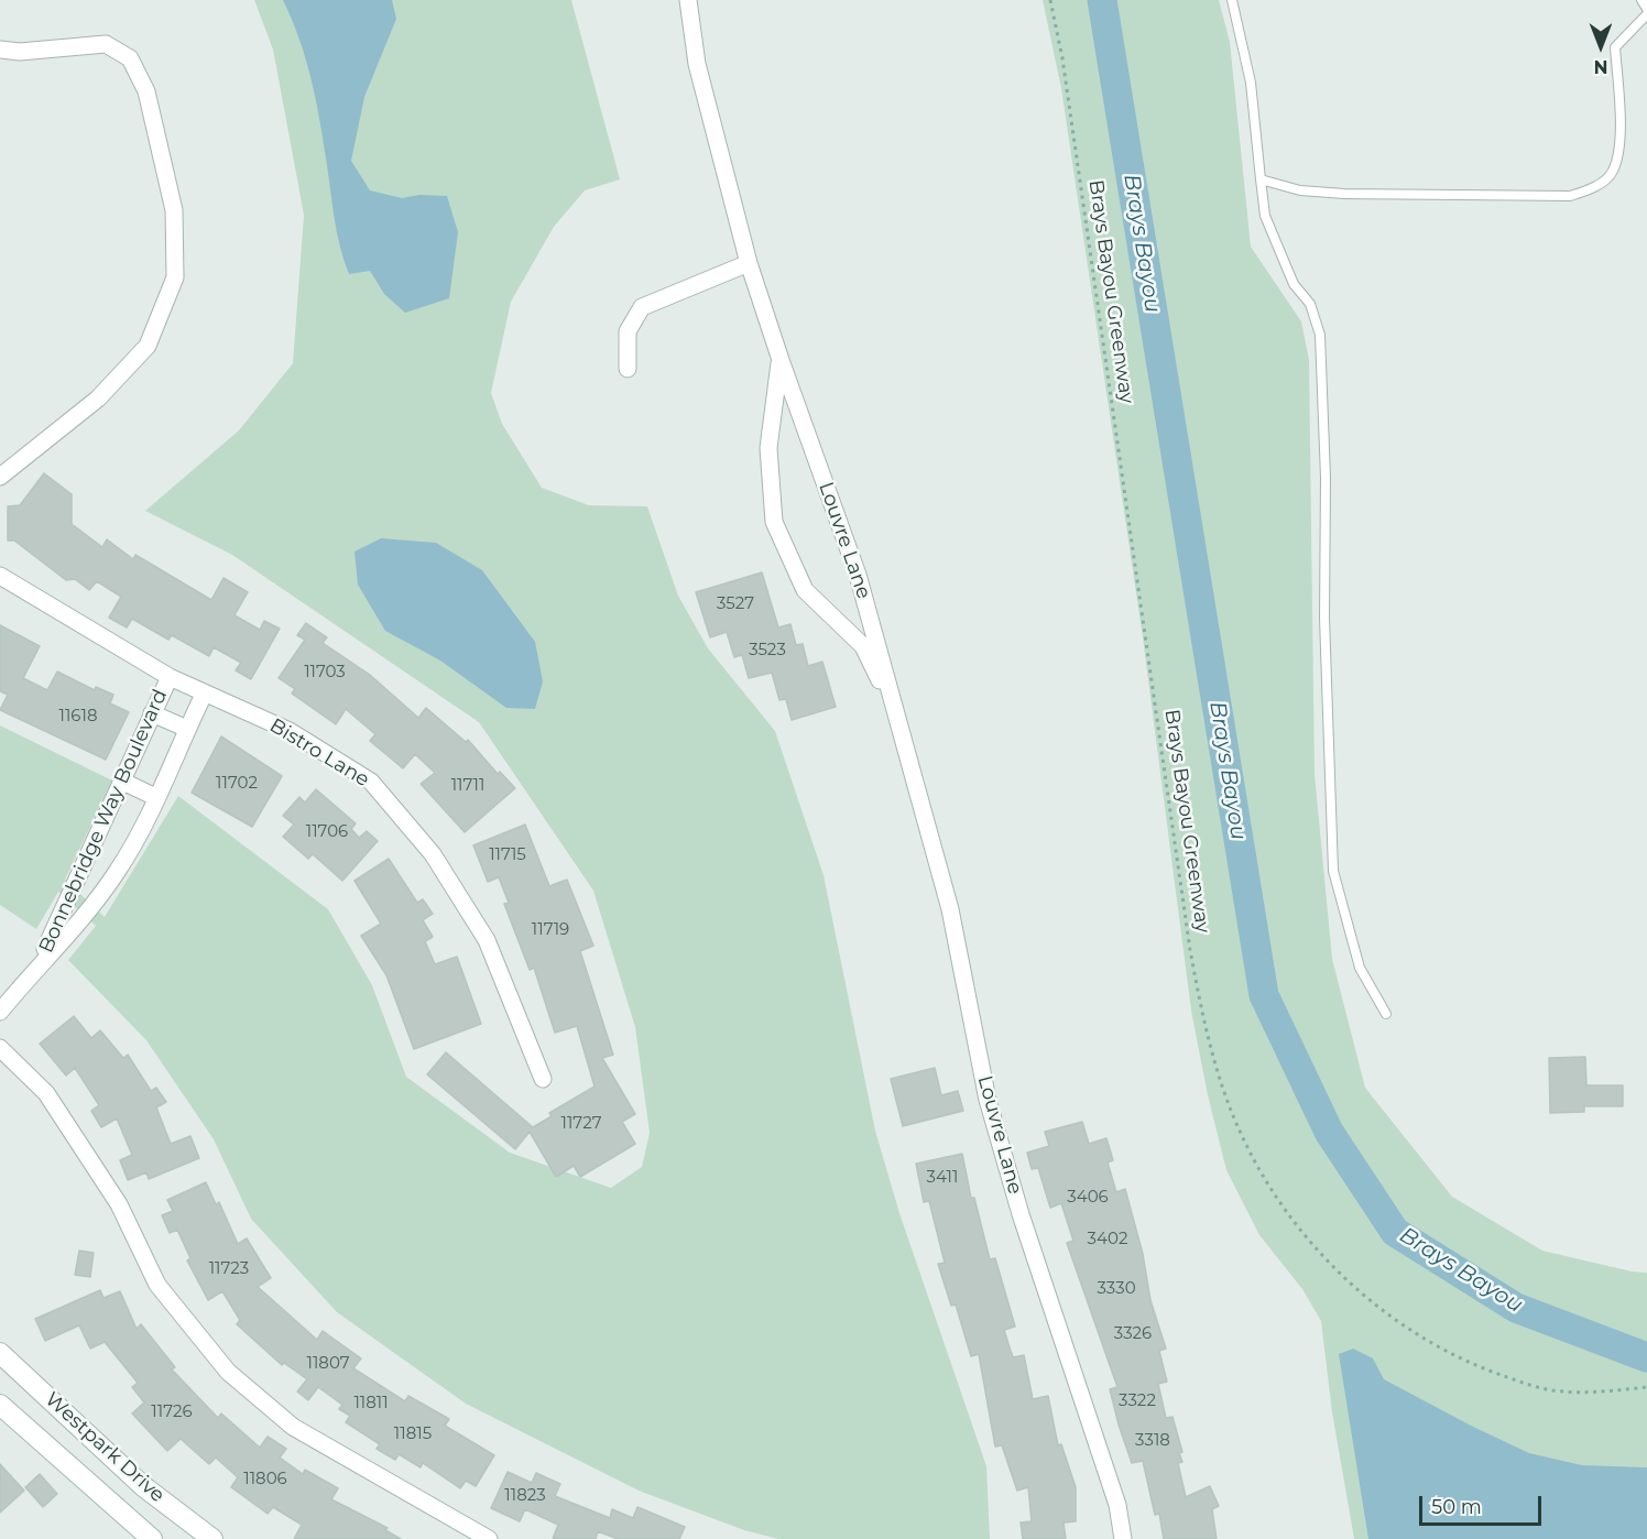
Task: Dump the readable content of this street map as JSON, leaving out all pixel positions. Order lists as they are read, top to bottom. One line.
{"streets":{"main road":["Westpark Drive"],"street":["Louvre Lane","Bistro Lane","Bonnebridge Way Boulevard"],"path":["Brays Bayou Greenway"]},"crossings":[["Bistro Lane","Bonnebridge Way Boulevard"]],"water":["Brays Bayou"],"house_numbers":["3527","3523","11703","11618","11702","11711","11706","11715","11719","11727","3411","3406","3402","11723","3330","3326","11807","3322","11811","11726","11815","3318","11806","11823"],"scale_bar":"50 m","north":"bottom"}
